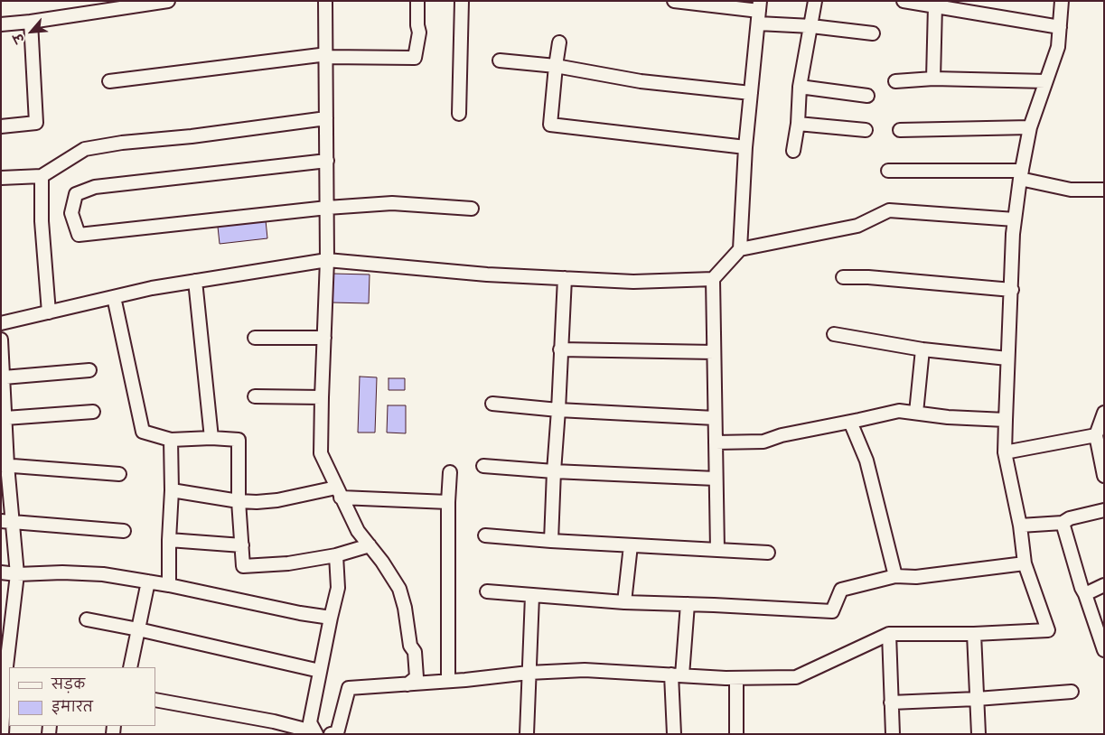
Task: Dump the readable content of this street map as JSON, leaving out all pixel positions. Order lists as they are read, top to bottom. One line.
{"legend":["सड़क","इमारत"],"north":"bottom left"}
